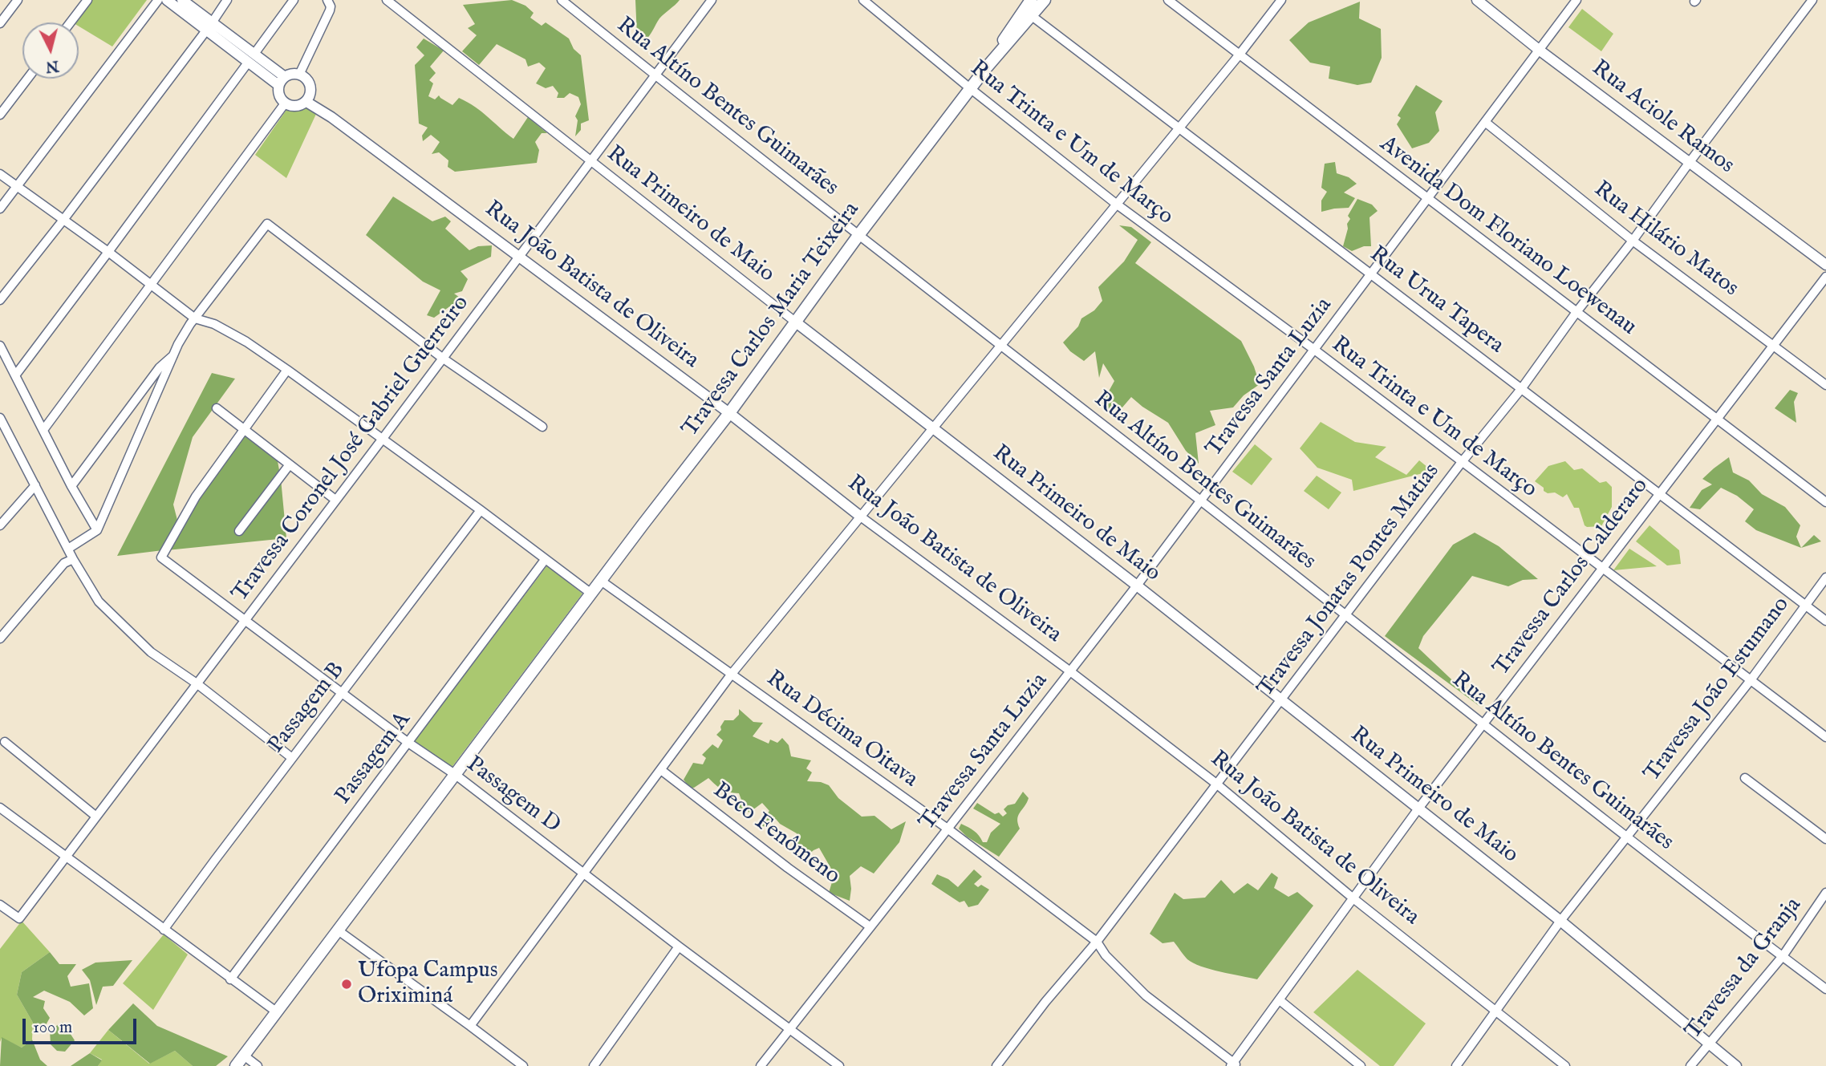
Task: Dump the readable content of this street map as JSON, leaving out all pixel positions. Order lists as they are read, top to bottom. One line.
{"streets":{"main road":["Travessa Carlos Maria Teixeira"],"street":["Rua Altíno Bentes Guimarães","Rua Aciole Ramos","Rua Trinta e Um de Março","Rua Primeiro de Maio","Avenida Dom Floriano Loewenau","Rua Hilário Matos","Rua João Batista de Oliveira","Rua Urua Tapera","Travessa Santa Luzia","Travessa Coronel José Gabriel Guerreiro","Travessa Carlos Calderaro","Travessa Jonatas Pontes Matias","Travessa João Estumano","Passagem B","Rua Décima Oitava","Passagem A","Passagem D","Beco Fenômeno","Travessa da Granja"]},"crossings":[["Rua Altíno Bentes Guimarães","Travessa Carlos Maria Teixeira"],["Rua Altíno Bentes Guimarães","Travessa Santa Luzia"],["Rua Altíno Bentes Guimarães","Travessa Coronel José Gabriel Guerreiro"],["Rua Altíno Bentes Guimarães","Travessa Carlos Calderaro"],["Rua Altíno Bentes Guimarães","Travessa Jonatas Pontes Matias"],["Rua Altíno Bentes Guimarães","Travessa João Estumano"],["Rua Altíno Bentes Guimarães","Travessa da Granja"],["Rua Aciole Ramos","Travessa Santa Luzia"],["Rua Aciole Ramos","Travessa Jonatas Pontes Matias"],["Rua Trinta e Um de Março","Travessa Carlos Maria Teixeira"],["Rua Trinta e Um de Março","Travessa Santa Luzia"],["Rua Trinta e Um de Março","Travessa Carlos Calderaro"],["Rua Trinta e Um de Março","Travessa Jonatas Pontes Matias"],["Rua Trinta e Um de Março","Travessa João Estumano"],["Rua Primeiro de Maio","Travessa Carlos Maria Teixeira"],["Rua Primeiro de Maio","Travessa Santa Luzia"],["Rua Primeiro de Maio","Travessa Coronel José Gabriel Guerreiro"],["Rua Primeiro de Maio","Travessa Carlos Calderaro"],["Rua Primeiro de Maio","Travessa Jonatas Pontes Matias"],["Rua Primeiro de Maio","Travessa João Estumano"],["Rua Primeiro de Maio","Travessa da Granja"],["Avenida Dom Floriano Loewenau","Travessa Santa Luzia"],["Avenida Dom Floriano Loewenau","Travessa Carlos Calderaro"],["Avenida Dom Floriano Loewenau","Travessa Jonatas Pontes Matias"],["Rua Hilário Matos","Travessa Santa Luzia"],["Rua Hilário Matos","Travessa Carlos Calderaro"],["Rua Hilário Matos","Travessa Jonatas Pontes Matias"],["Rua João Batista de Oliveira","Travessa Carlos Maria Teixeira"],["Rua João Batista de Oliveira","Travessa Santa Luzia"],["Rua João Batista de Oliveira","Travessa Coronel José Gabriel Guerreiro"],["Rua João Batista de Oliveira","Travessa Carlos Calderaro"],["Rua João Batista de Oliveira","Travessa Jonatas Pontes Matias"],["Rua João Batista de Oliveira","Travessa João Estumano"],["Rua Urua Tapera","Travessa Carlos Maria Teixeira"],["Rua Urua Tapera","Travessa Santa Luzia"],["Rua Urua Tapera","Travessa Carlos Calderaro"],["Rua Urua Tapera","Travessa Jonatas Pontes Matias"],["Rua Urua Tapera","Travessa João Estumano"],["Travessa Carlos Maria Teixeira","Rua Décima Oitava"],["Travessa Carlos Maria Teixeira","Passagem D"],["Travessa Santa Luzia","Rua Décima Oitava"],["Travessa Santa Luzia","Passagem D"],["Travessa Santa Luzia","Beco Fenômeno"],["Travessa Coronel José Gabriel Guerreiro","Passagem D"],["Travessa Carlos Calderaro","Rua Décima Oitava"],["Travessa Jonatas Pontes Matias","Rua Décima Oitava"],["Passagem B","Passagem D"],["Passagem A","Passagem D"]],"places":["Ufopa Campus Oriximiná"],"scale_bar":"100 m","north":"bottom"}
